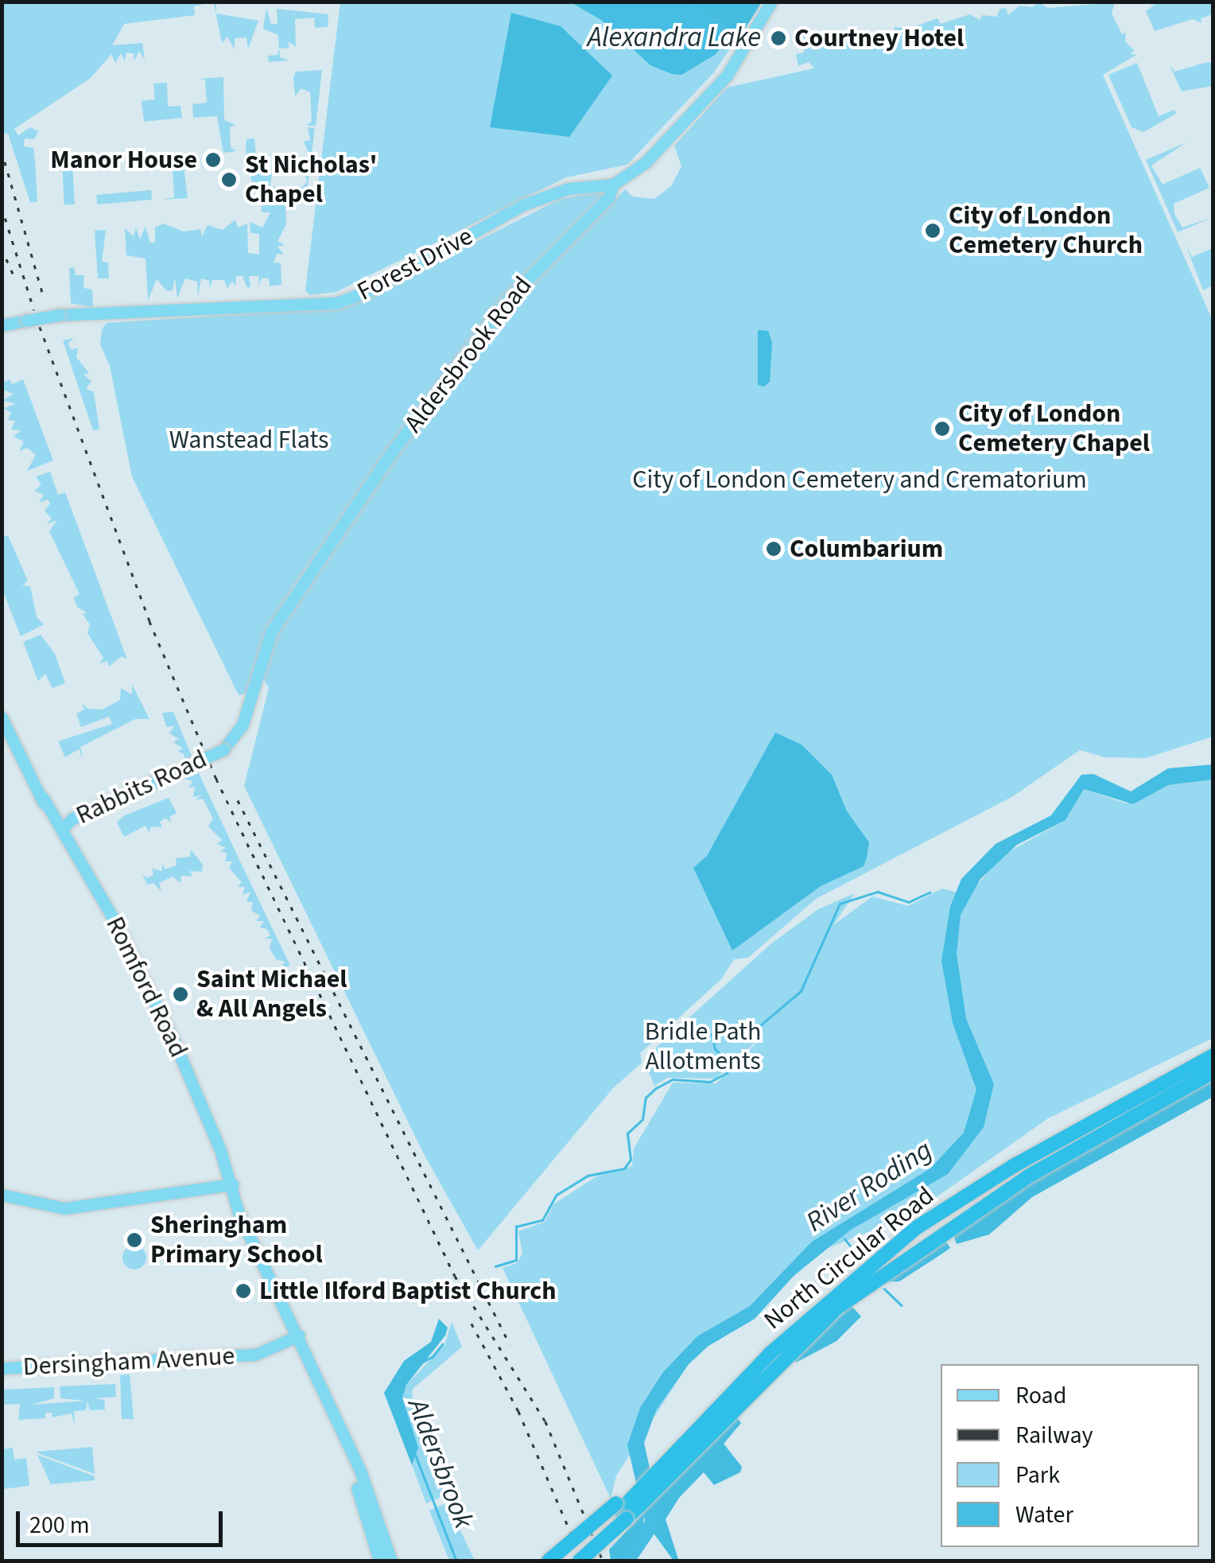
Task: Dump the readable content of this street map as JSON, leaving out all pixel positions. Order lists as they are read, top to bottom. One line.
{"streets":{"highway":["North Circular Road"],"main road":["Forest Drive","Aldersbrook Road","Rabbits Road","Romford Road","Dersingham Avenue"]},"crossings":[["Forest Drive","Aldersbrook Road"],["Aldersbrook Road","Rabbits Road"],["Rabbits Road","Romford Road"],["Romford Road","Dersingham Avenue"]],"water":["Alexandra Lake","River Roding","Aldersbrook"],"parks":["Wanstead Flats","City of London Cemetery and Crematorium","Bridle Path Allotments"],"places":["Courtney Hotel","Manor House","St Nicholas' Chapel","City of London Cemetery Church","City of London Cemetery Chapel","Columbarium","Saint Michael & All Angels","Sheringham Primary School","Little Ilford Baptist Church"],"legend":["Road","Railway","Park","Water"],"scale_bar":"200 m"}
